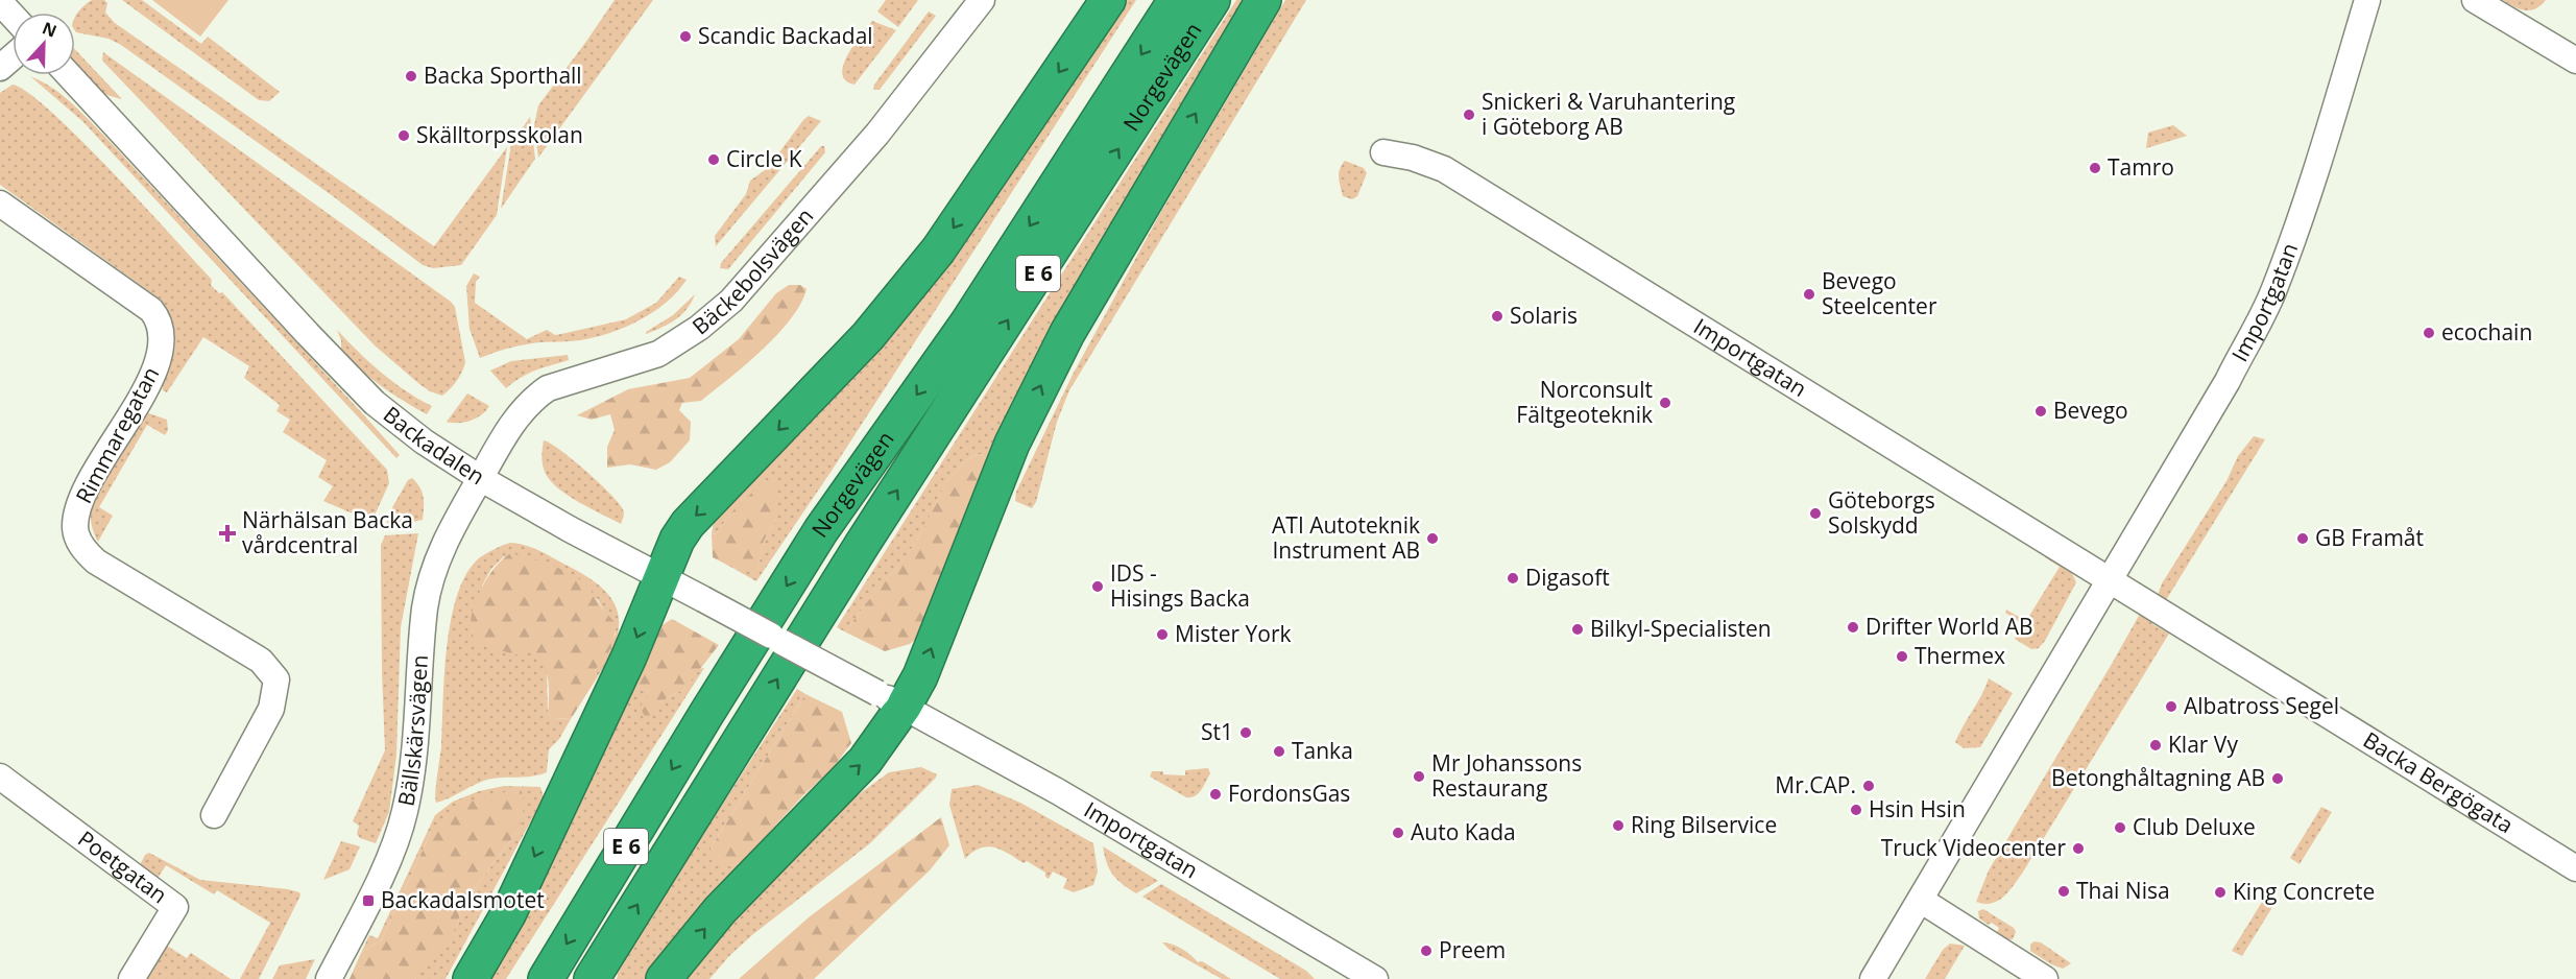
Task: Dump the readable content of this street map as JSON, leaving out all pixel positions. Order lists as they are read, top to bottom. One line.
{"streets":{"highway":["Norgevägen","E 6"],"street":["Bäckebolsvägen","Importgatan","Rimmaregatan","Backadalen","Bällskärsvägen","Backa Bergögata","Poetgatan"]},"crossings":[["Bäckebolsvägen","Backadalen"],["Bäckebolsvägen","Bällskärsvägen"],["Importgatan","Backadalen"],["Importgatan","Backa Bergögata"],["Backadalen","Bällskärsvägen"]],"places":{"other":["Scandic Backadal","Backa Sporthall","Snickeri & Varuhantering i Göteborg AB","Skälltorpsskolan","Circle K","Tamro","Bevego Steelcenter","Solaris","ecochain","Norconsult Fältgeoteknik","Bevego","Göteborgs Solskydd","ATI Autoteknik Instrument AB","GB Framåt","Digasoft","IDS - Hisings Backa","Drifter World AB","Bilkyl-Specialisten","Mister York","Thermex","Albatross Segel","St1","Klar Vy","Tanka","Mr Johanssons Restaurang","Betonghåltagning AB","Mr.CAP.","FordonsGas","Hsin Hsin","Ring Bilservice","Club Deluxe","Auto Kada","Truck Videocenter","Thai Nisa","King Concrete","Preem"],"health":["Närhälsan Backa vårdcentral"],"transit":["Backadalsmotet"]},"north":"top"}
